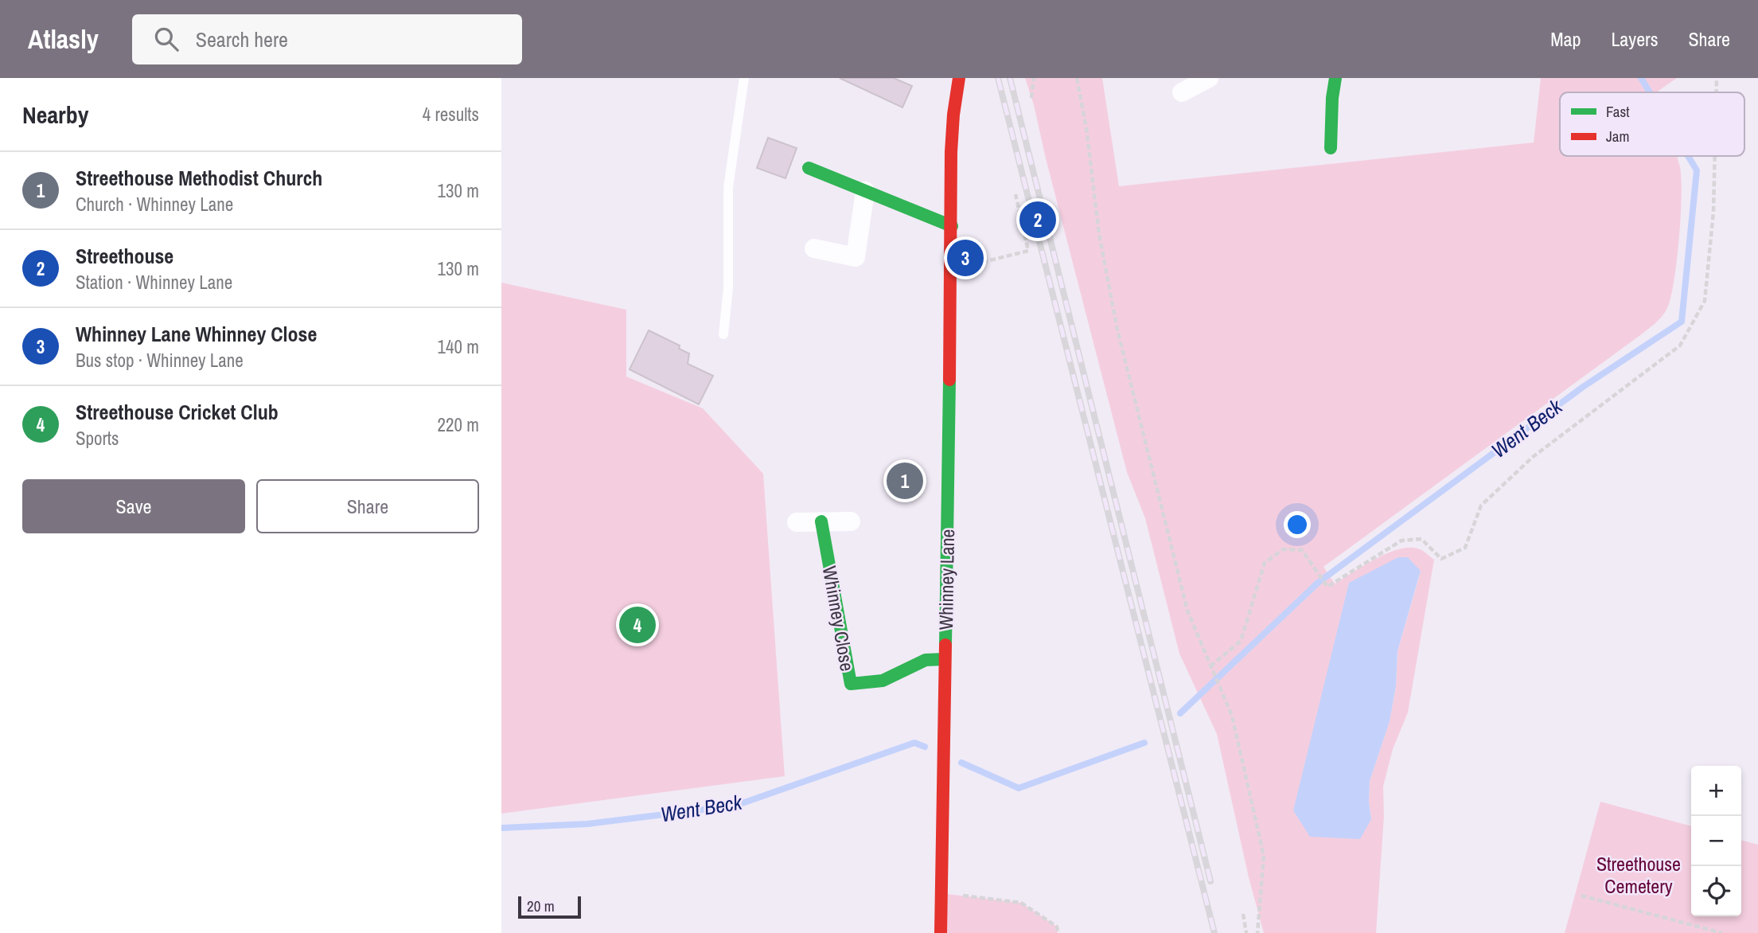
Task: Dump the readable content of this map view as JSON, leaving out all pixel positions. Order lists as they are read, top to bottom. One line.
{"streets":{"street":["Whinney Lane","Whinney Close"]},"crossings":[["Whinney Lane","Whinney Close"]],"water":["Went Beck"],"parks":["Streethouse Cemetery"],"legend":["Fast","Jam"],"scale_bar":"20 m","page":{"header":"Atlasly","search":"Search here","nav":["Map","Layers","Share"],"heading":["Nearby","4 results"],"list":[{"mark":"1","name":"Streethouse Methodist Church","note":"Church · Whinney Lane","value":"130 m"},{"mark":"2","name":"Streethouse","note":"Station · Whinney Lane","value":"130 m"},{"mark":"3","name":"Whinney Lane Whinney Close","note":"Bus stop · Whinney Lane","value":"140 m"},{"mark":"4","name":"Streethouse Cricket Club","note":"Sports","value":"220 m"}],"pins":["2","3","1","4"],"buttons":["Save","Share"],"map_buttons":["+","−"],"scale":"20 m"}}
